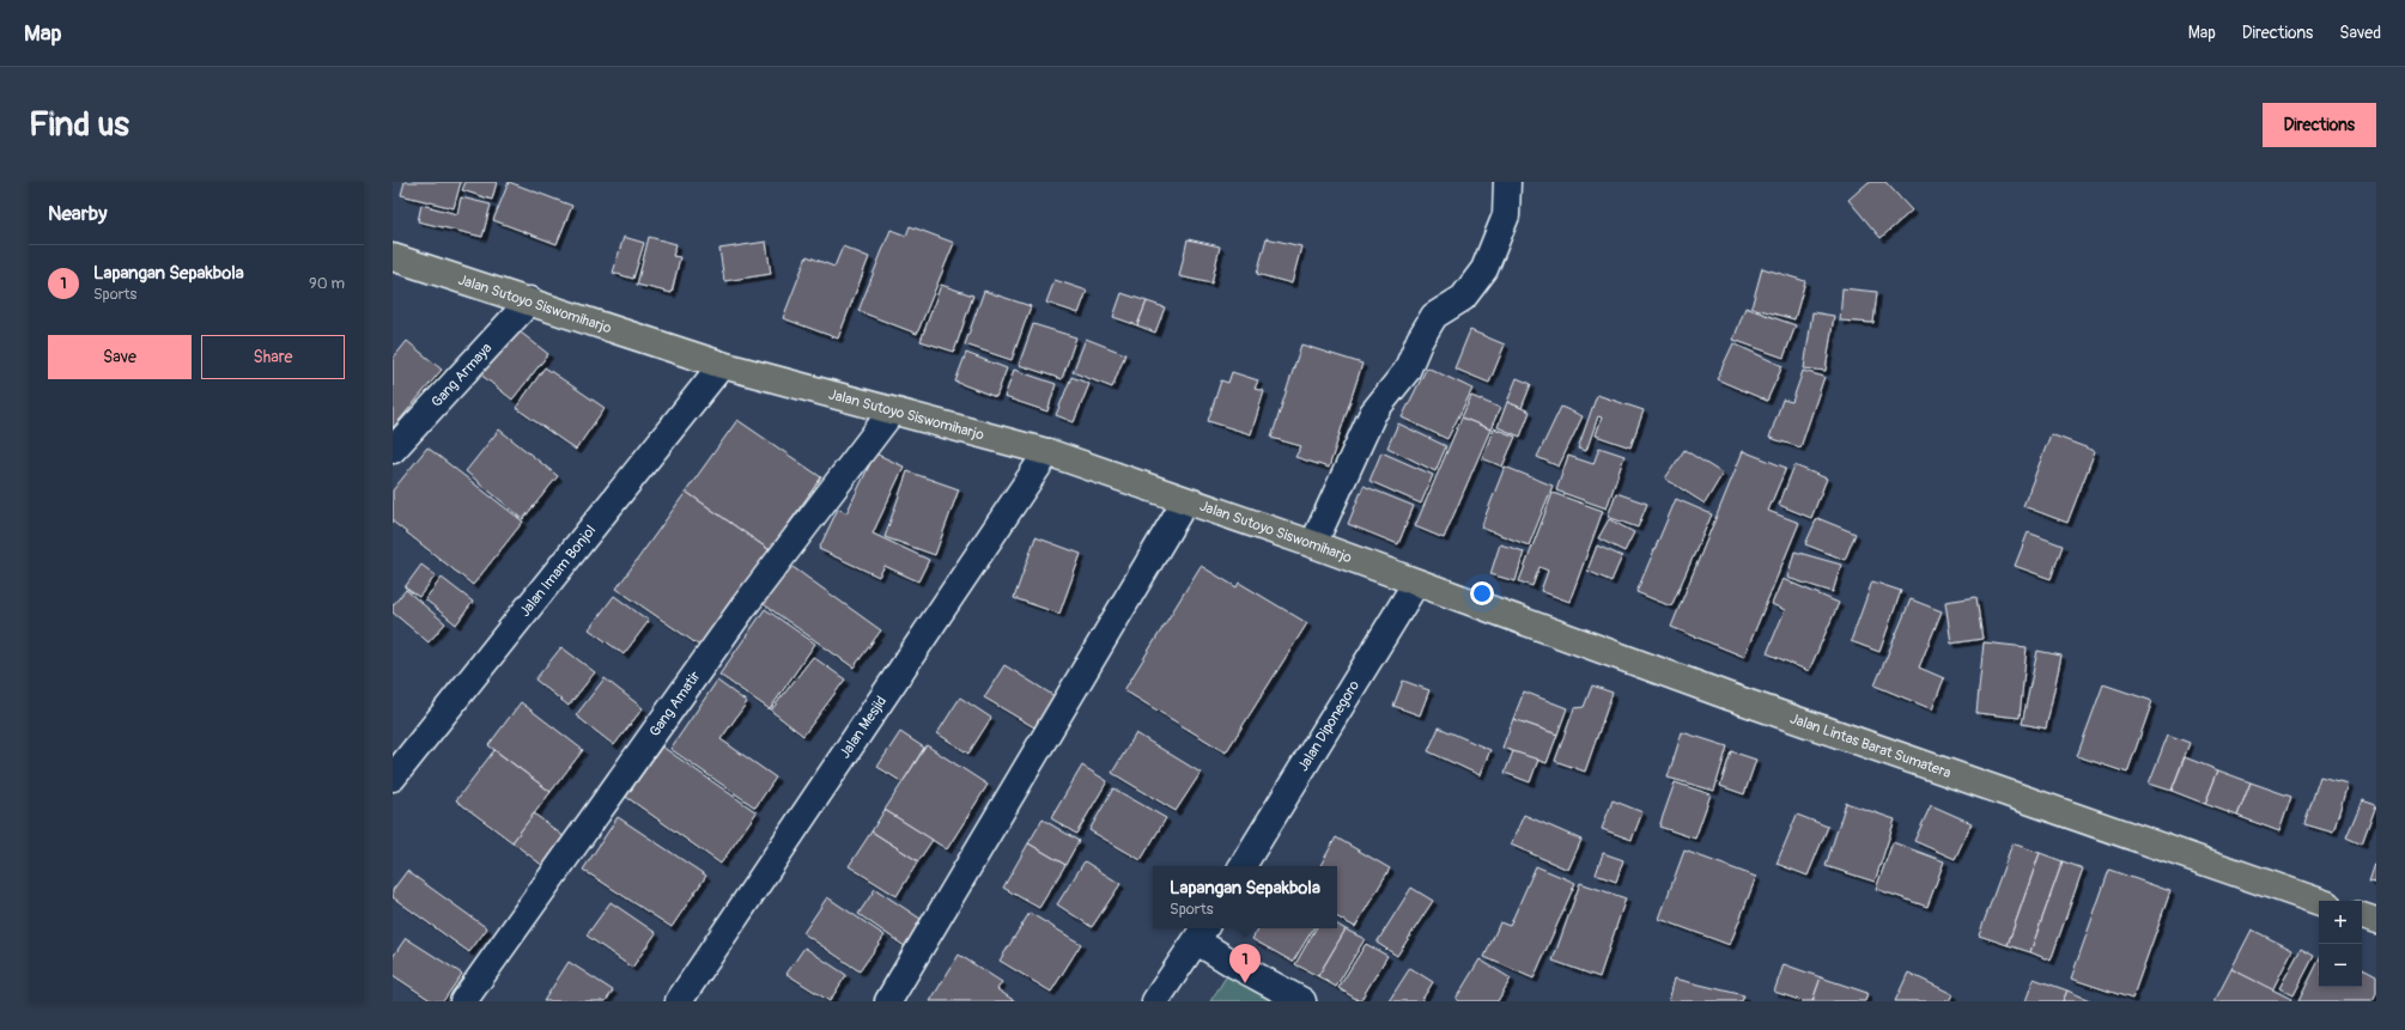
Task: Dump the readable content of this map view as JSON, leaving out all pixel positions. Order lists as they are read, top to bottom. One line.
{"streets":{"highway":["Jalan Sutoyo Siswomiharjo","Jalan Lintas Barat Sumatera"],"street":["Gang Armaya","Jalan Imam Bonjol","Gang Amatir","Jalan Diponegoro","Jalan Mesjid"]},"crossings":[["Jalan Sutoyo Siswomiharjo","Gang Armaya"],["Jalan Sutoyo Siswomiharjo","Jalan Imam Bonjol"],["Jalan Sutoyo Siswomiharjo","Gang Amatir"],["Jalan Sutoyo Siswomiharjo","Jalan Diponegoro"],["Jalan Sutoyo Siswomiharjo","Jalan Mesjid"],["Jalan Sutoyo Siswomiharjo","Jalan Lintas Barat Sumatera"],["Jalan Diponegoro","Jalan Lintas Barat Sumatera"]],"page":{"header":"Map","nav":["Map","Directions","Saved"],"buttons":["Directions",["Save","Share"]],"title":"Find us","heading":"Nearby","list":[{"mark":"1","name":"Lapangan Sepakbola","note":"Sports","value":"90 m"}],"popup":["Lapangan Sepakbola","Sports"],"map_buttons":["+","−"],"pins":"1"}}
